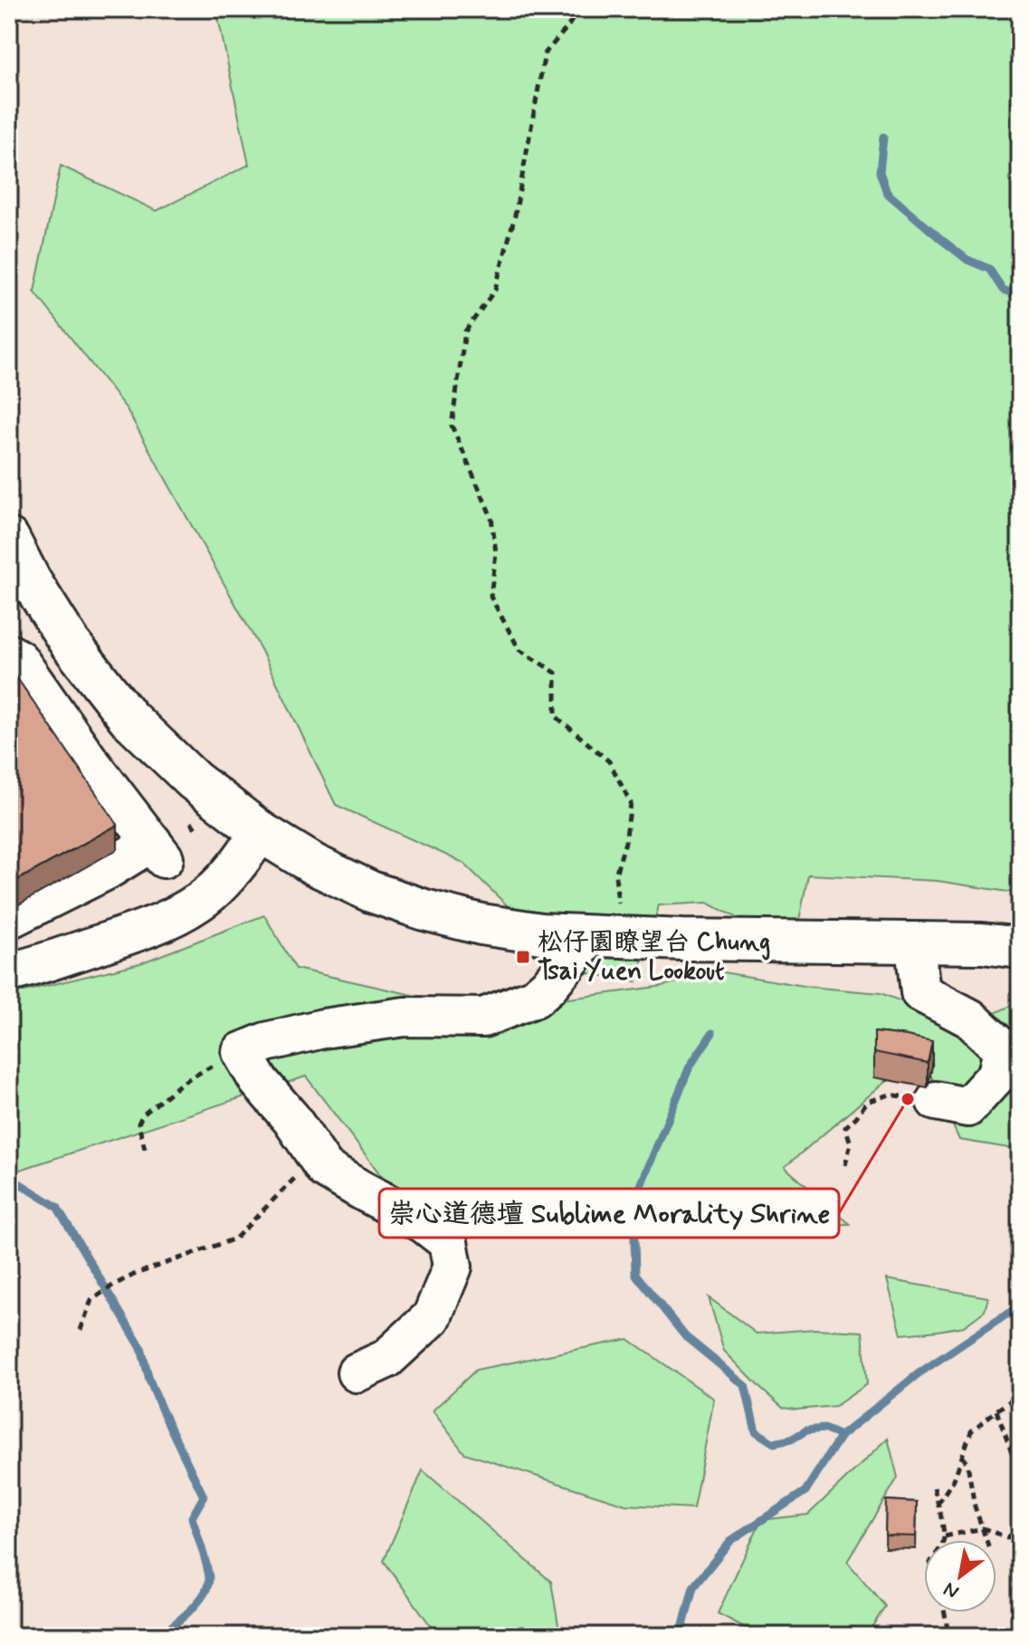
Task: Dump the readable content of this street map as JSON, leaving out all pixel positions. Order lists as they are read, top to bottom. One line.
{"places":{"transit":["松仔園瞭望台 Chung Tsai Yuen Lookout"],"other":["崇心道德壇 Sublime Morality Shrine"]},"north":"bottom left"}
